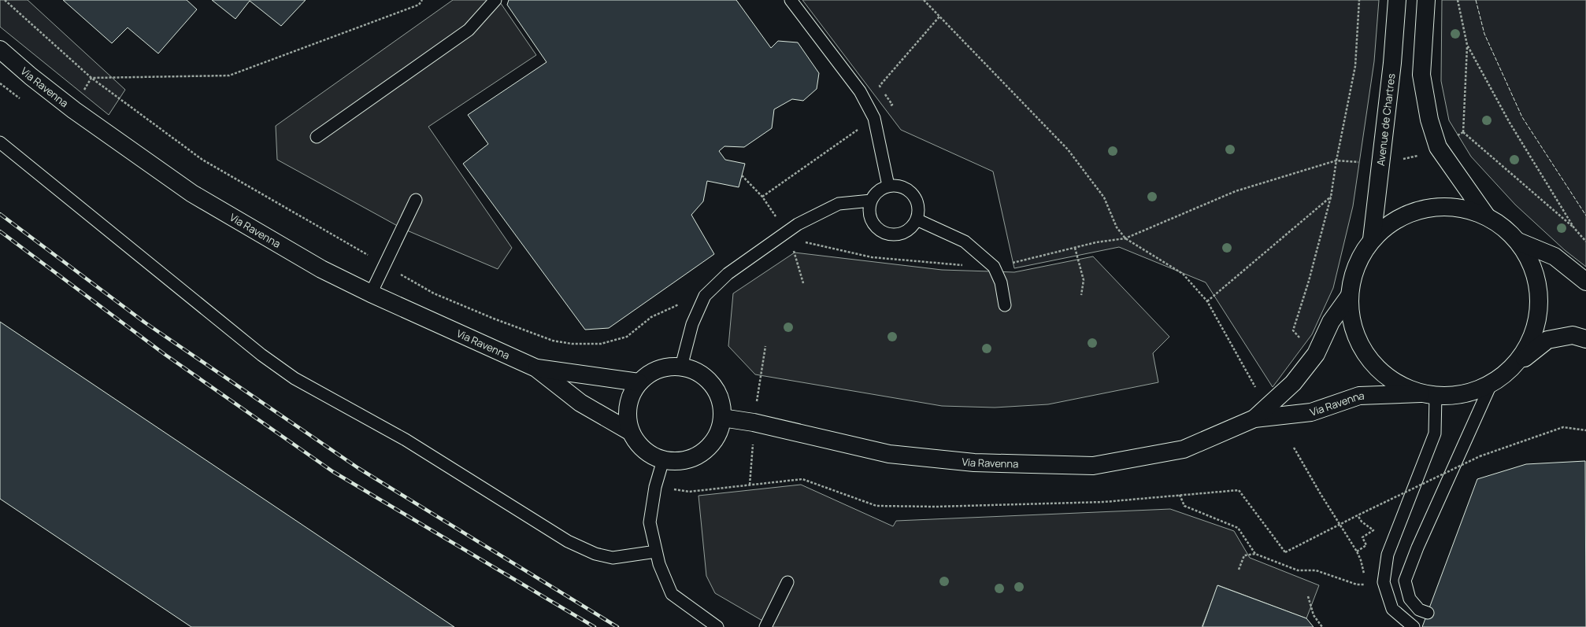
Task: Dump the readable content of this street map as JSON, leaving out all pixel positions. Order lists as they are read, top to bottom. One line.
{"streets":{"main road":["Via Ravenna","Avenue de Chartres"]}}
